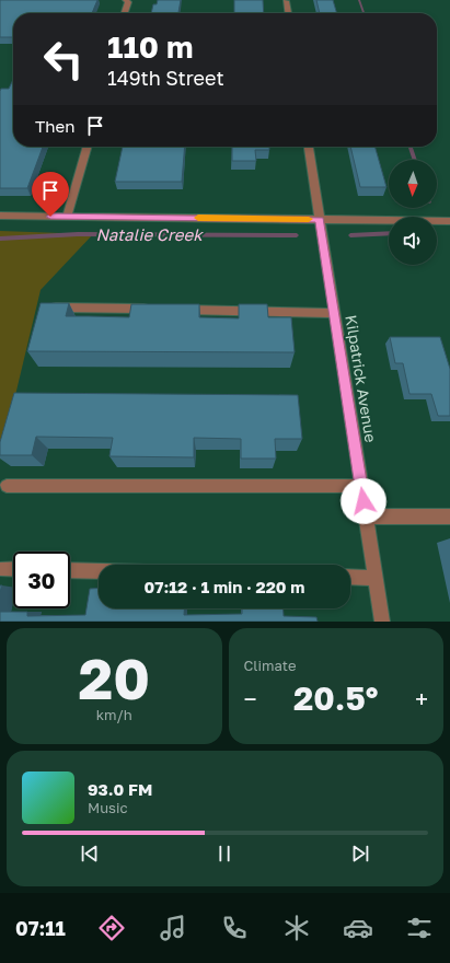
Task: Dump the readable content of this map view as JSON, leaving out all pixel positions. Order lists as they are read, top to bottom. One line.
{"streets":{"street":["Kilpatrick Avenue"]},"water":["Natalie Creek"],"north":"bottom","page":{"turn":["110 m","149th Street"],"then":"Then","limit":"30","trip":"07:12 · 1 min · 220 m","tile":[["20","km/h"],"Climate"],"heat":["−","20.5°","+"],"song":["93.0 FM","Music"],"tabs":"07:11"}}
